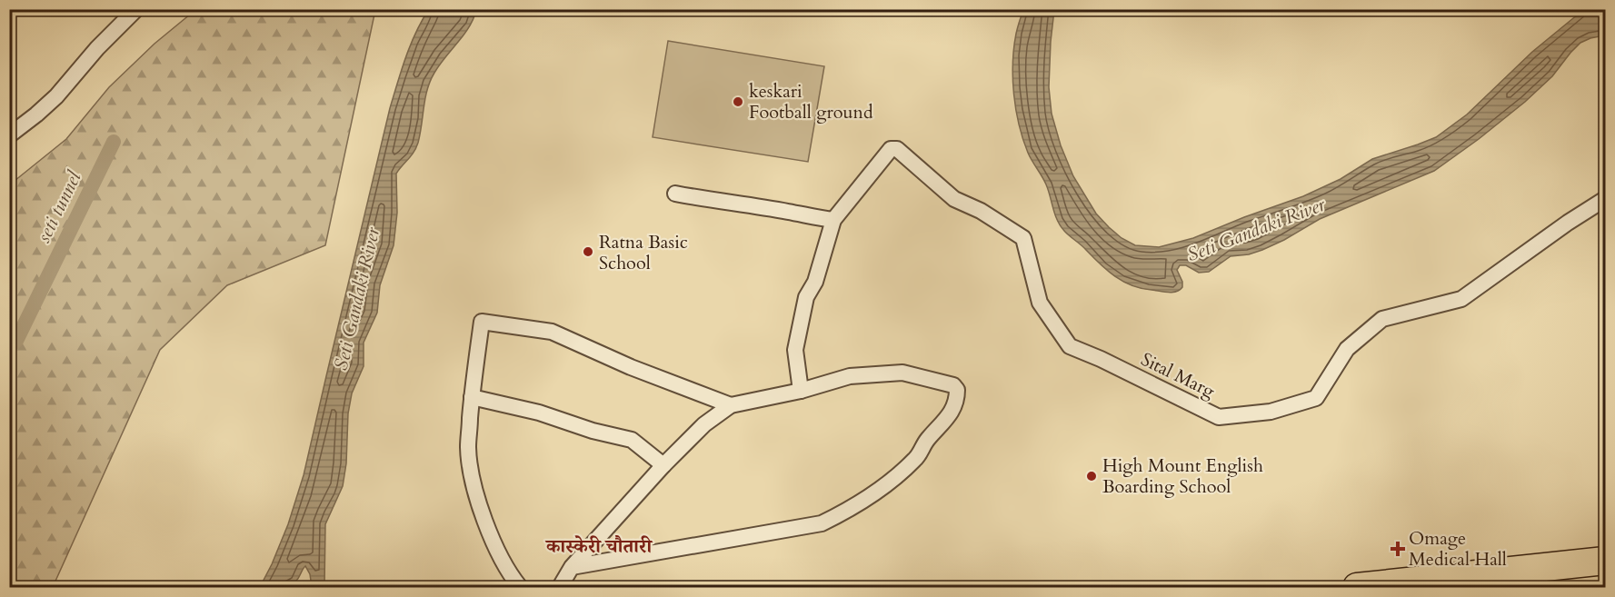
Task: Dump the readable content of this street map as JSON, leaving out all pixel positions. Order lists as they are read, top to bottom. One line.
{"streets":{"street":["Sital Marg"]},"districts":["कास्केरी चौतारी"],"water":["seti tunnel","Seti Gandaki River"],"places":{"other":["keskari Football ground","Ratna Basic School","High Mount English Boarding School"],"health":["Omage Medical Hall"]}}
